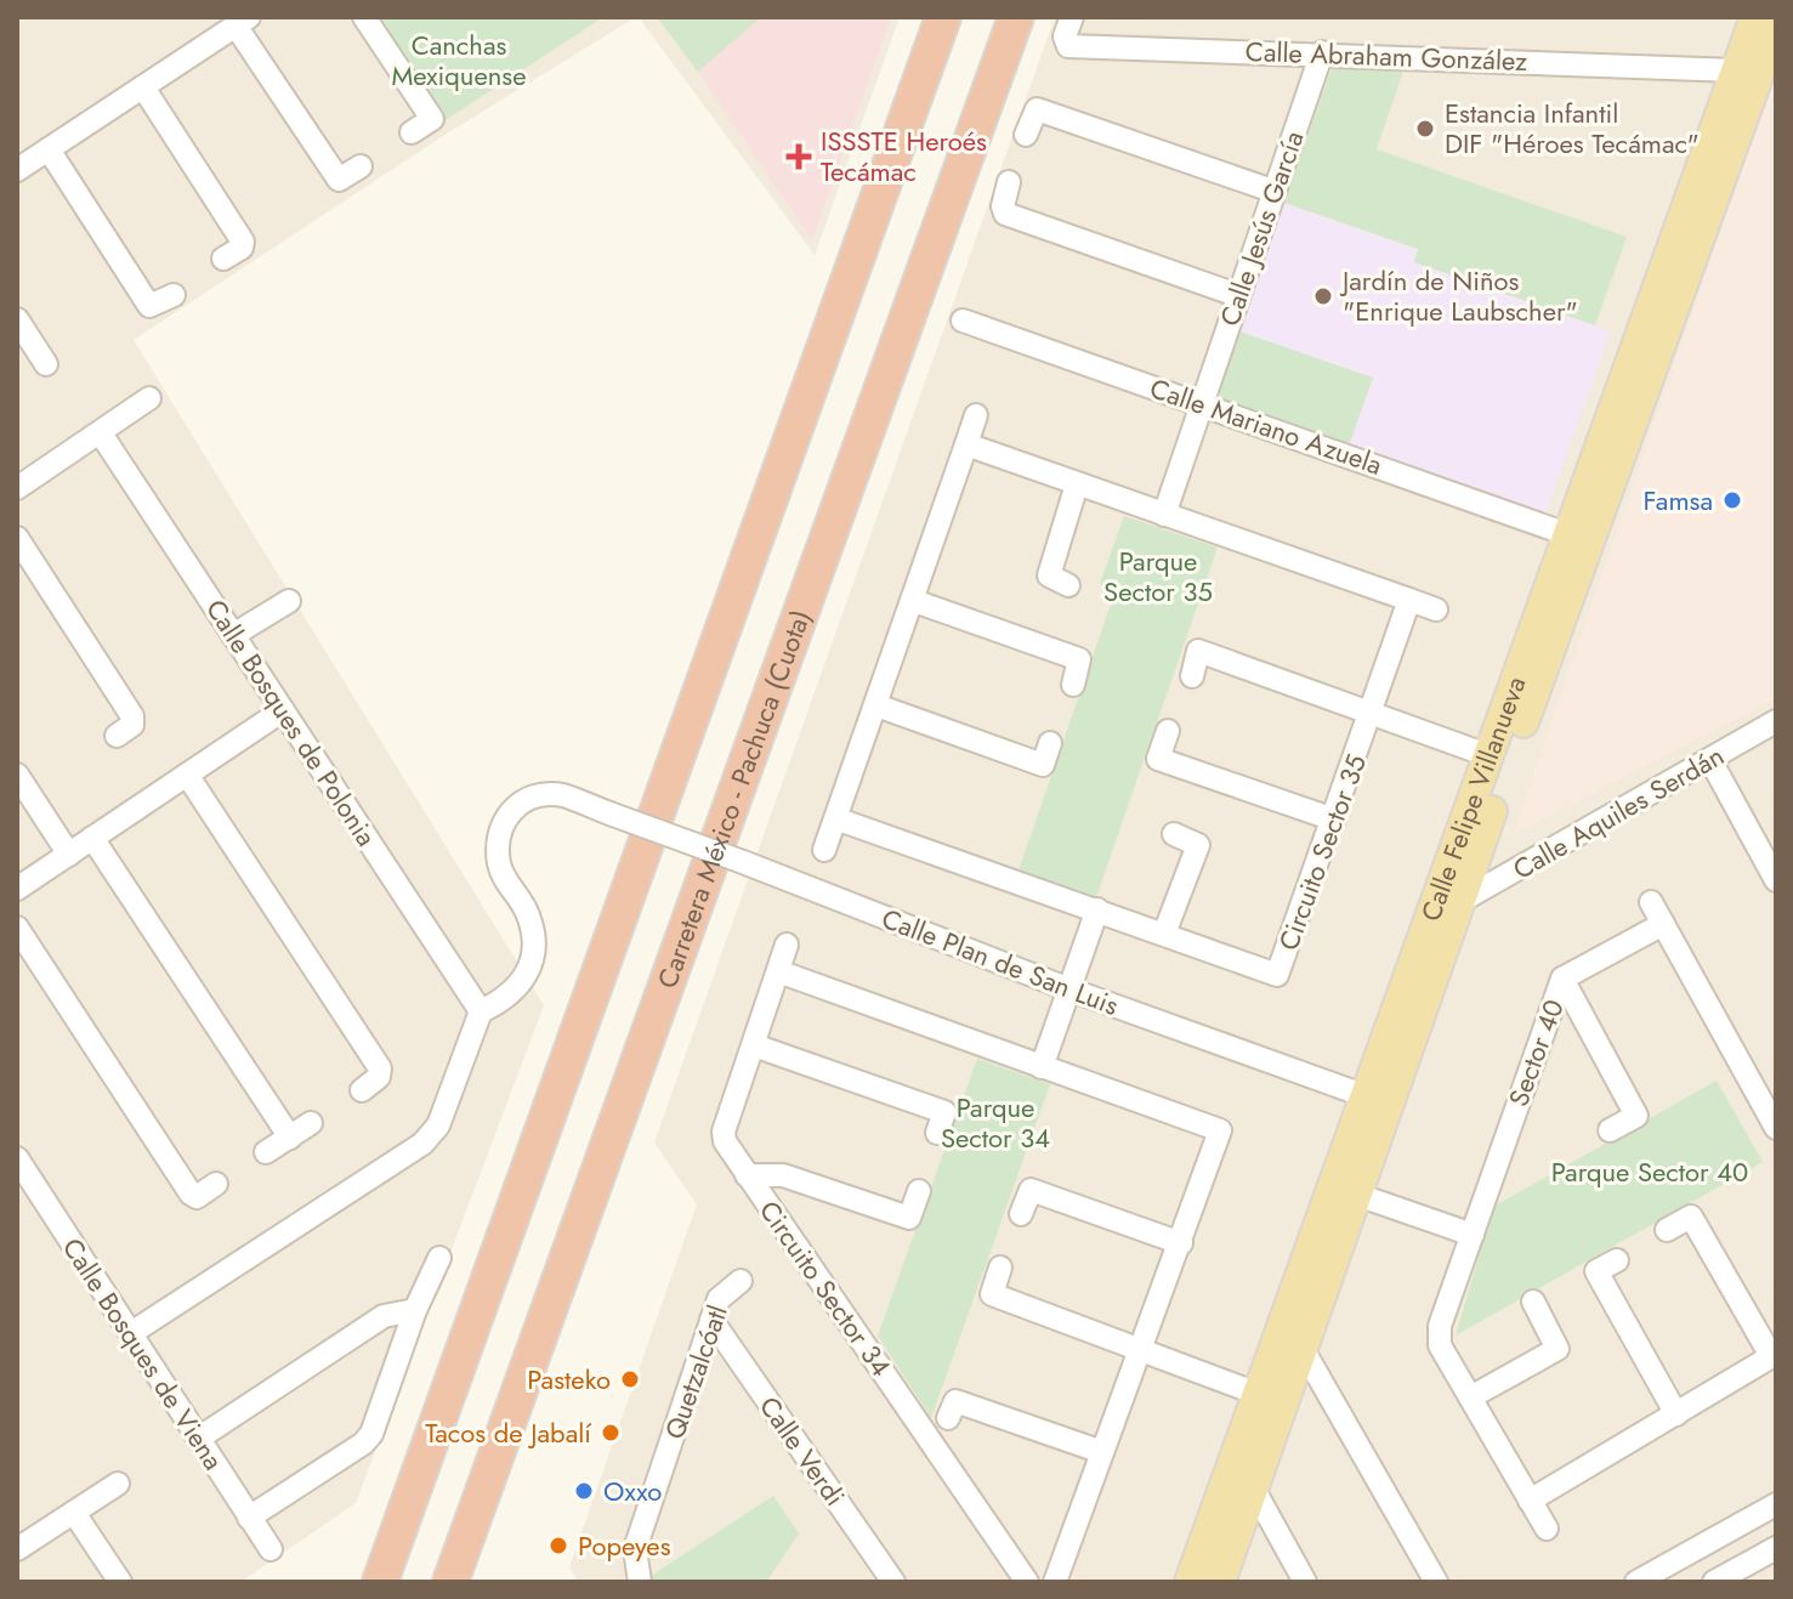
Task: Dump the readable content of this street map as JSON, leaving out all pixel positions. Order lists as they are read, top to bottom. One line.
{"streets":{"highway":["Carretera México - Pachuca (Cuota)"],"main road":["Calle Felipe Villanueva"],"street":["Calle Abraham González","Calle Jesús García","Calle Mariano Azuela","Calle Bosques de Polonia","Calle Aquiles Serdán","Circuito Sector 35","Calle Plan de San Luis","Sector 40","Circuito Sector 34","Calle Bosques de Viena","Quetzalcóatl","Calle Verdi"]},"crossings":[["Calle Abraham González","Calle Jesús García"],["Calle Abraham González","Calle Felipe Villanueva"],["Calle Jesús García","Calle Mariano Azuela"],["Calle Mariano Azuela","Calle Felipe Villanueva"],["Calle Bosques de Polonia","Calle Plan de San Luis"],["Calle Felipe Villanueva","Calle Aquiles Serdán"],["Calle Felipe Villanueva","Calle Plan de San Luis"],["Quetzalcóatl","Calle Verdi"]],"parks":["Canchas Mexiquense","Parque Sector 35","Parque Sector 34","Parque Sector 40"],"places":{"other":["Estancia Infantil DIF \"Héroes Tecámac\"","Jardín de Niños \"Enrique Laubscher\"","Famsa","Pasteko","Tacos de Jabalí","Oxxo","Popeyes"],"health":["ISSSTE Heroés Tecámac"]}}
